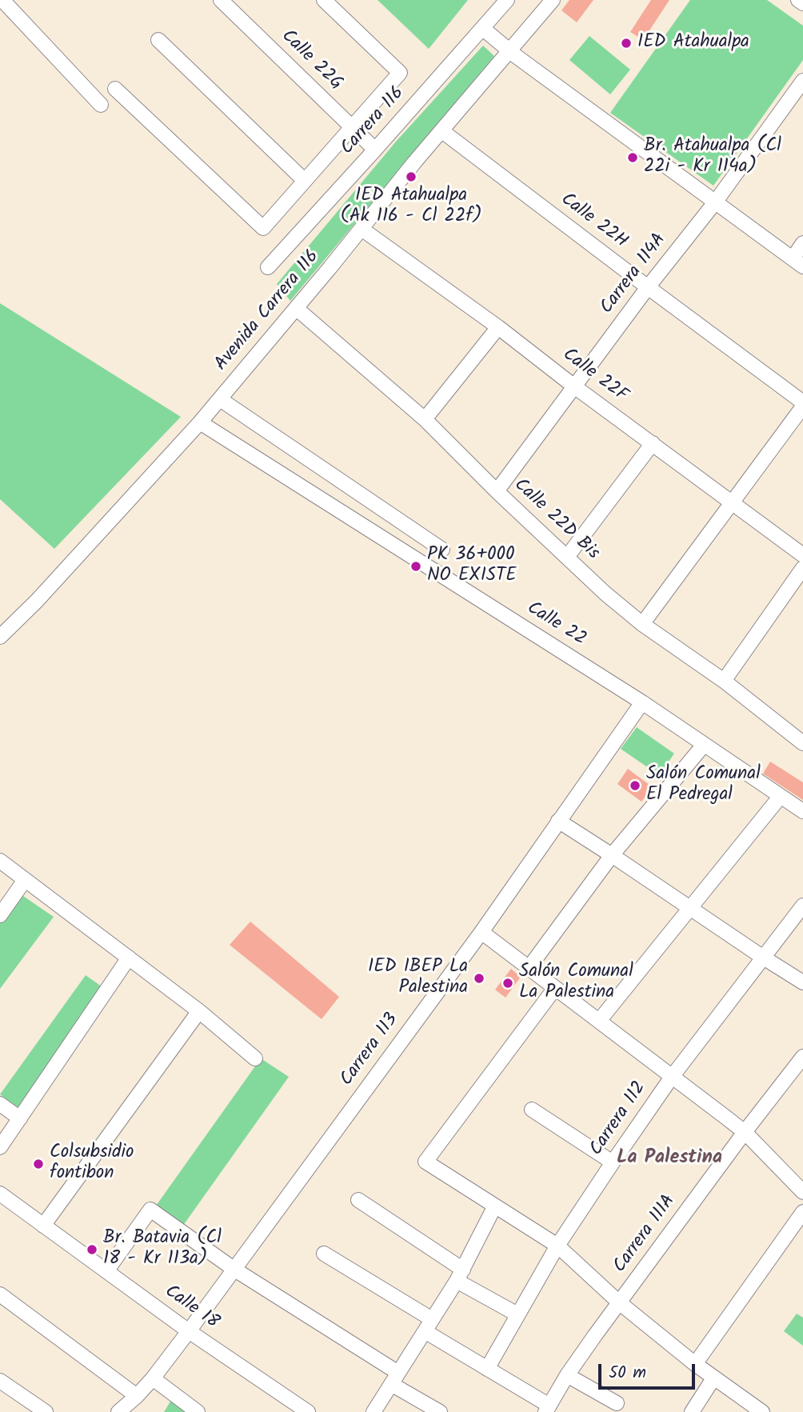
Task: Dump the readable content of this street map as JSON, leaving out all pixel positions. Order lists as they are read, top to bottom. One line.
{"streets":{"street":["Calle 22G","Carrera 116","Calle 22H","Carrera 114A","Avenida Carrera 116","Calle 22F","Calle 22D Bis","Calle 22","Carrera 113","Carrera 112","Carrera 111A","Calle 18"]},"crossings":[["Calle 22G","Carrera 116"],["Calle 22H","Carrera 114A"],["Calle 22H","Avenida Carrera 116"],["Carrera 114A","Calle 22F"],["Carrera 114A","Calle 22D Bis"],["Avenida Carrera 116","Calle 22F"],["Avenida Carrera 116","Calle 22D Bis"],["Avenida Carrera 116","Calle 22"],["Calle 22","Carrera 113"],["Carrera 113","Calle 18"]],"districts":["La Palestina"],"places":["IED Atahualpa","Br. Atahualpa (Cl 22i - Kr 114a)","IED Atahualpa (Ak 116 - Cl 22f)","PK 36+000 NO EXISTE","Salón Comunal El Pedregal","IED IBEP La Palestina","Salón Comunal La Palestina","Colsubsidio fontibon","Br. Batavia (Cl 18 - Kr 113a)"],"scale_bar":"50 m"}
